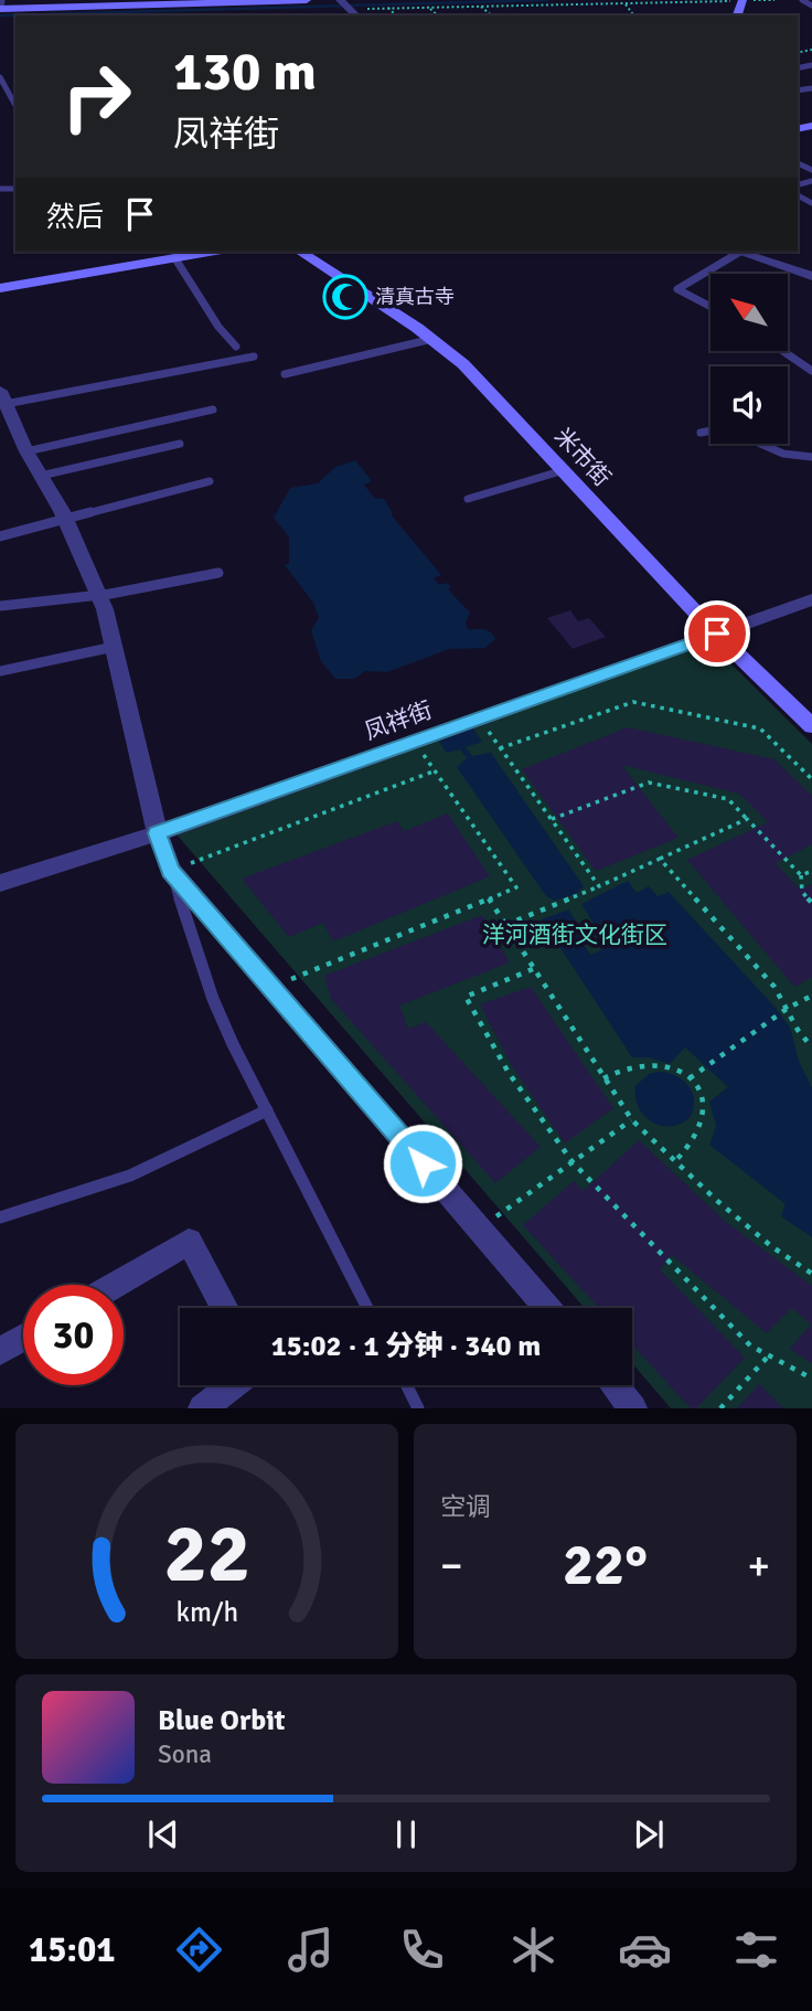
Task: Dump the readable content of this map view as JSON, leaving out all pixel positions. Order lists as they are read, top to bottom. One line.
{"streets":{"street":["米市街","凤祥街"]},"crossings":[["米市街","凤祥街"]],"parks":["洋河酒街文化街区"],"places":{"mosque":["清真古寺"]},"north":"top left","page":{"turn":["130 m","凤祥街"],"then":"然后","limit":"30","trip":"15:02 · 1 分钟 · 340 m","tile":"空调","heat":["−","22°","+"],"song":["Blue Orbit","Sona"],"tabs":"15:01","gauge":["22","km/h"]}}
